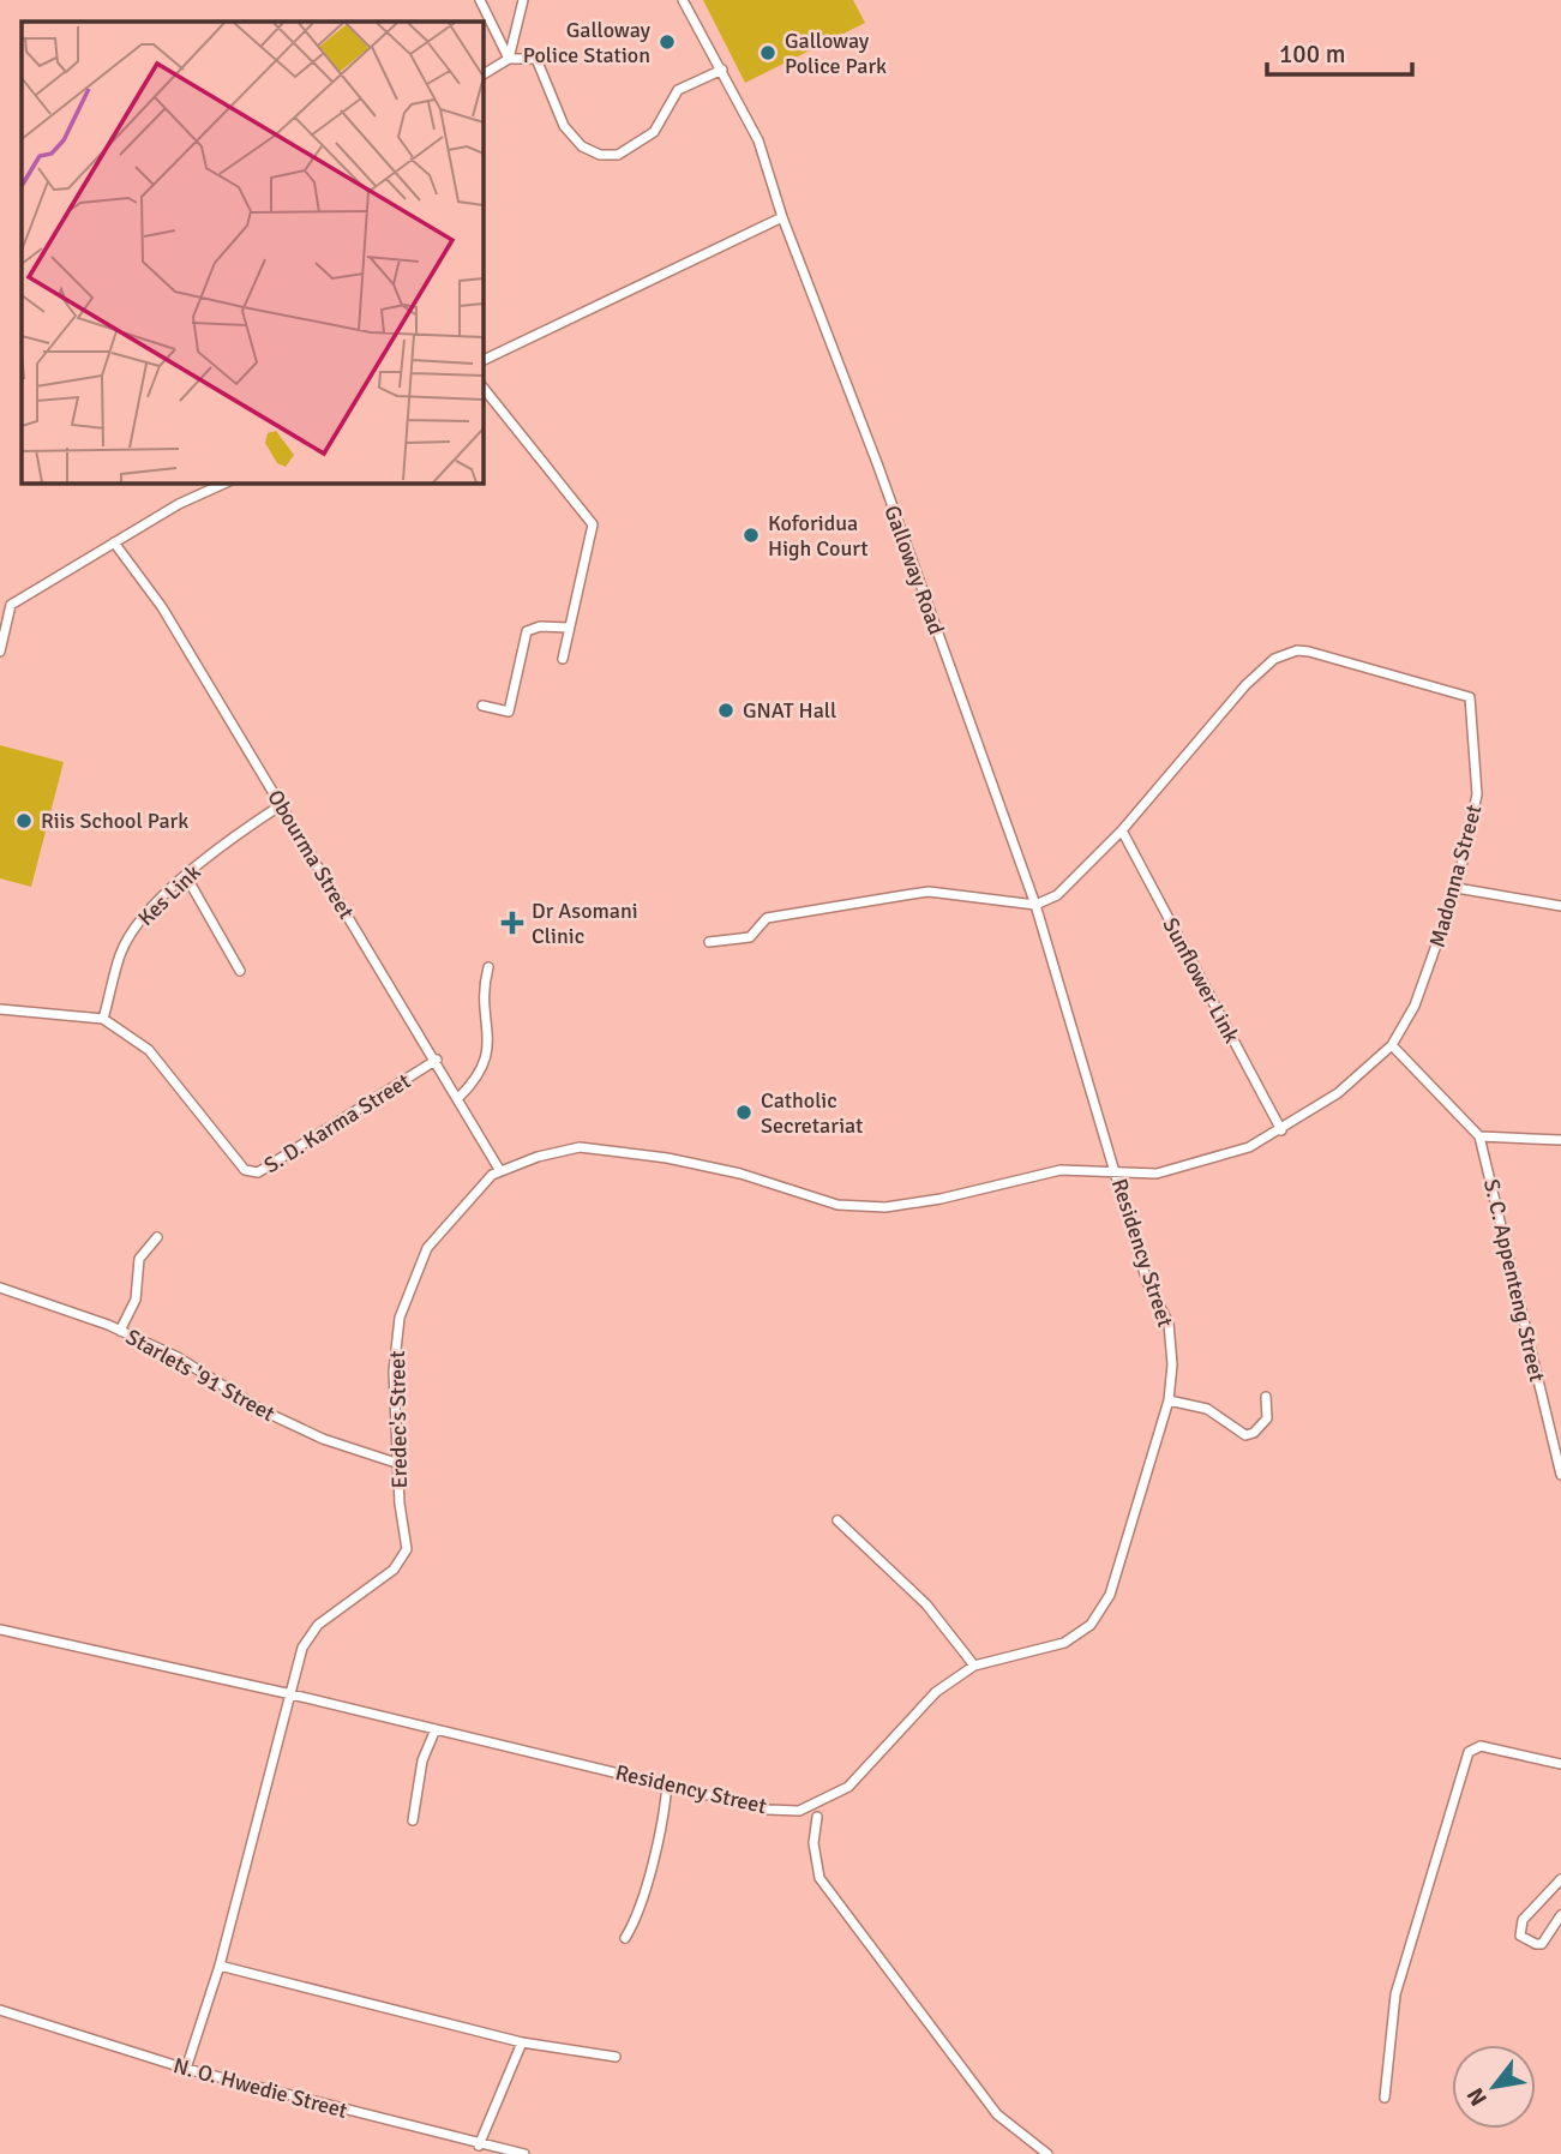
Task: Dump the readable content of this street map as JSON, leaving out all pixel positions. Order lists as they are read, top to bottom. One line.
{"streets":{"street":["Galloway Road","Obourma Street","Madonna Street","Kes Link","Sunflower Link","S. D. Karma Street","Residency Street","S. C. Appenteng Street","Starlets '91 Street","Eredec's Street","N. O. Hwedie Street"]},"crossings":[["Galloway Road","Residency Street"],["Obourma Street","Kes Link"],["Obourma Street","S. D. Karma Street"],["Obourma Street","Eredec's Street"],["Madonna Street","Sunflower Link"],["Madonna Street","Residency Street"],["Madonna Street","Eredec's Street"],["Kes Link","S. D. Karma Street"],["Residency Street","Eredec's Street"],["Starlets '91 Street","Eredec's Street"],["Eredec's Street","N. O. Hwedie Street"]],"places":{"other":["Galloway Police Station","Galloway Police Park","Koforidua High Court","GNAT Hall","Riis School Park","Catholic Secretariat"],"health":["Dr Asomani Clinic"]},"scale_bar":"100 m","north":"bottom left"}
